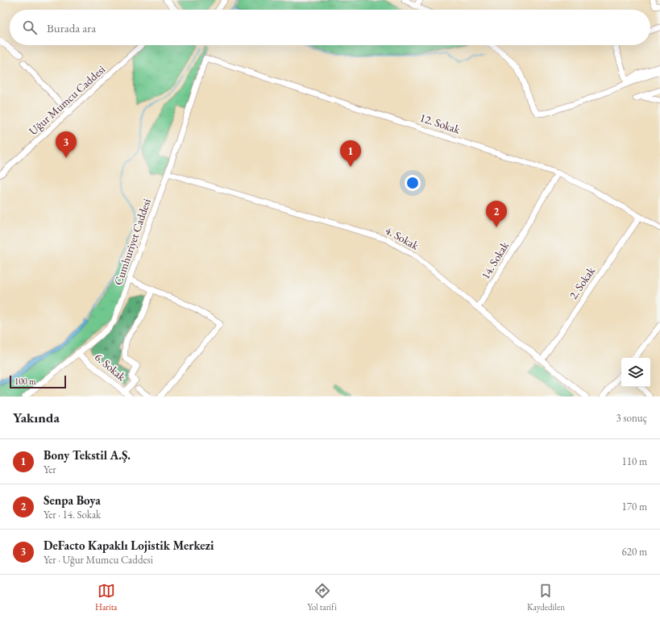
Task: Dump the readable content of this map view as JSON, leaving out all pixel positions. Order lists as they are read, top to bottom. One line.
{"streets":{"street":["Uğur Mumcu Caddesi","12. Sokak","4. Sokak","Cumhuriyet Caddesi","14. Sokak","2. Sokak","6. Sokak"]},"crossings":[["12. Sokak","Cumhuriyet Caddesi"],["12. Sokak","14. Sokak"],["12. Sokak","2. Sokak"],["4. Sokak","Cumhuriyet Caddesi"],["4. Sokak","14. Sokak"],["4. Sokak","2. Sokak"],["Cumhuriyet Caddesi","6. Sokak"]],"scale_bar":"100 m","page":{"search":"Burada ara","pins":["3","1","2"],"scale":"100 m","heading":["Yakında","3 sonuç"],"list":[{"mark":"1","name":"Bony Tekstil A.Ş.","note":"Yer","value":"110 m"},{"mark":"2","name":"Senpa Boya","note":"Yer · 14. Sokak","value":"170 m"},{"mark":"3","name":"DeFacto Kapaklı Lojistik Merkezi","note":"Yer · Uğur Mumcu Caddesi","value":"620 m"}],"nav":["Harita","Yol tarifi","Kaydedilen"]}}
